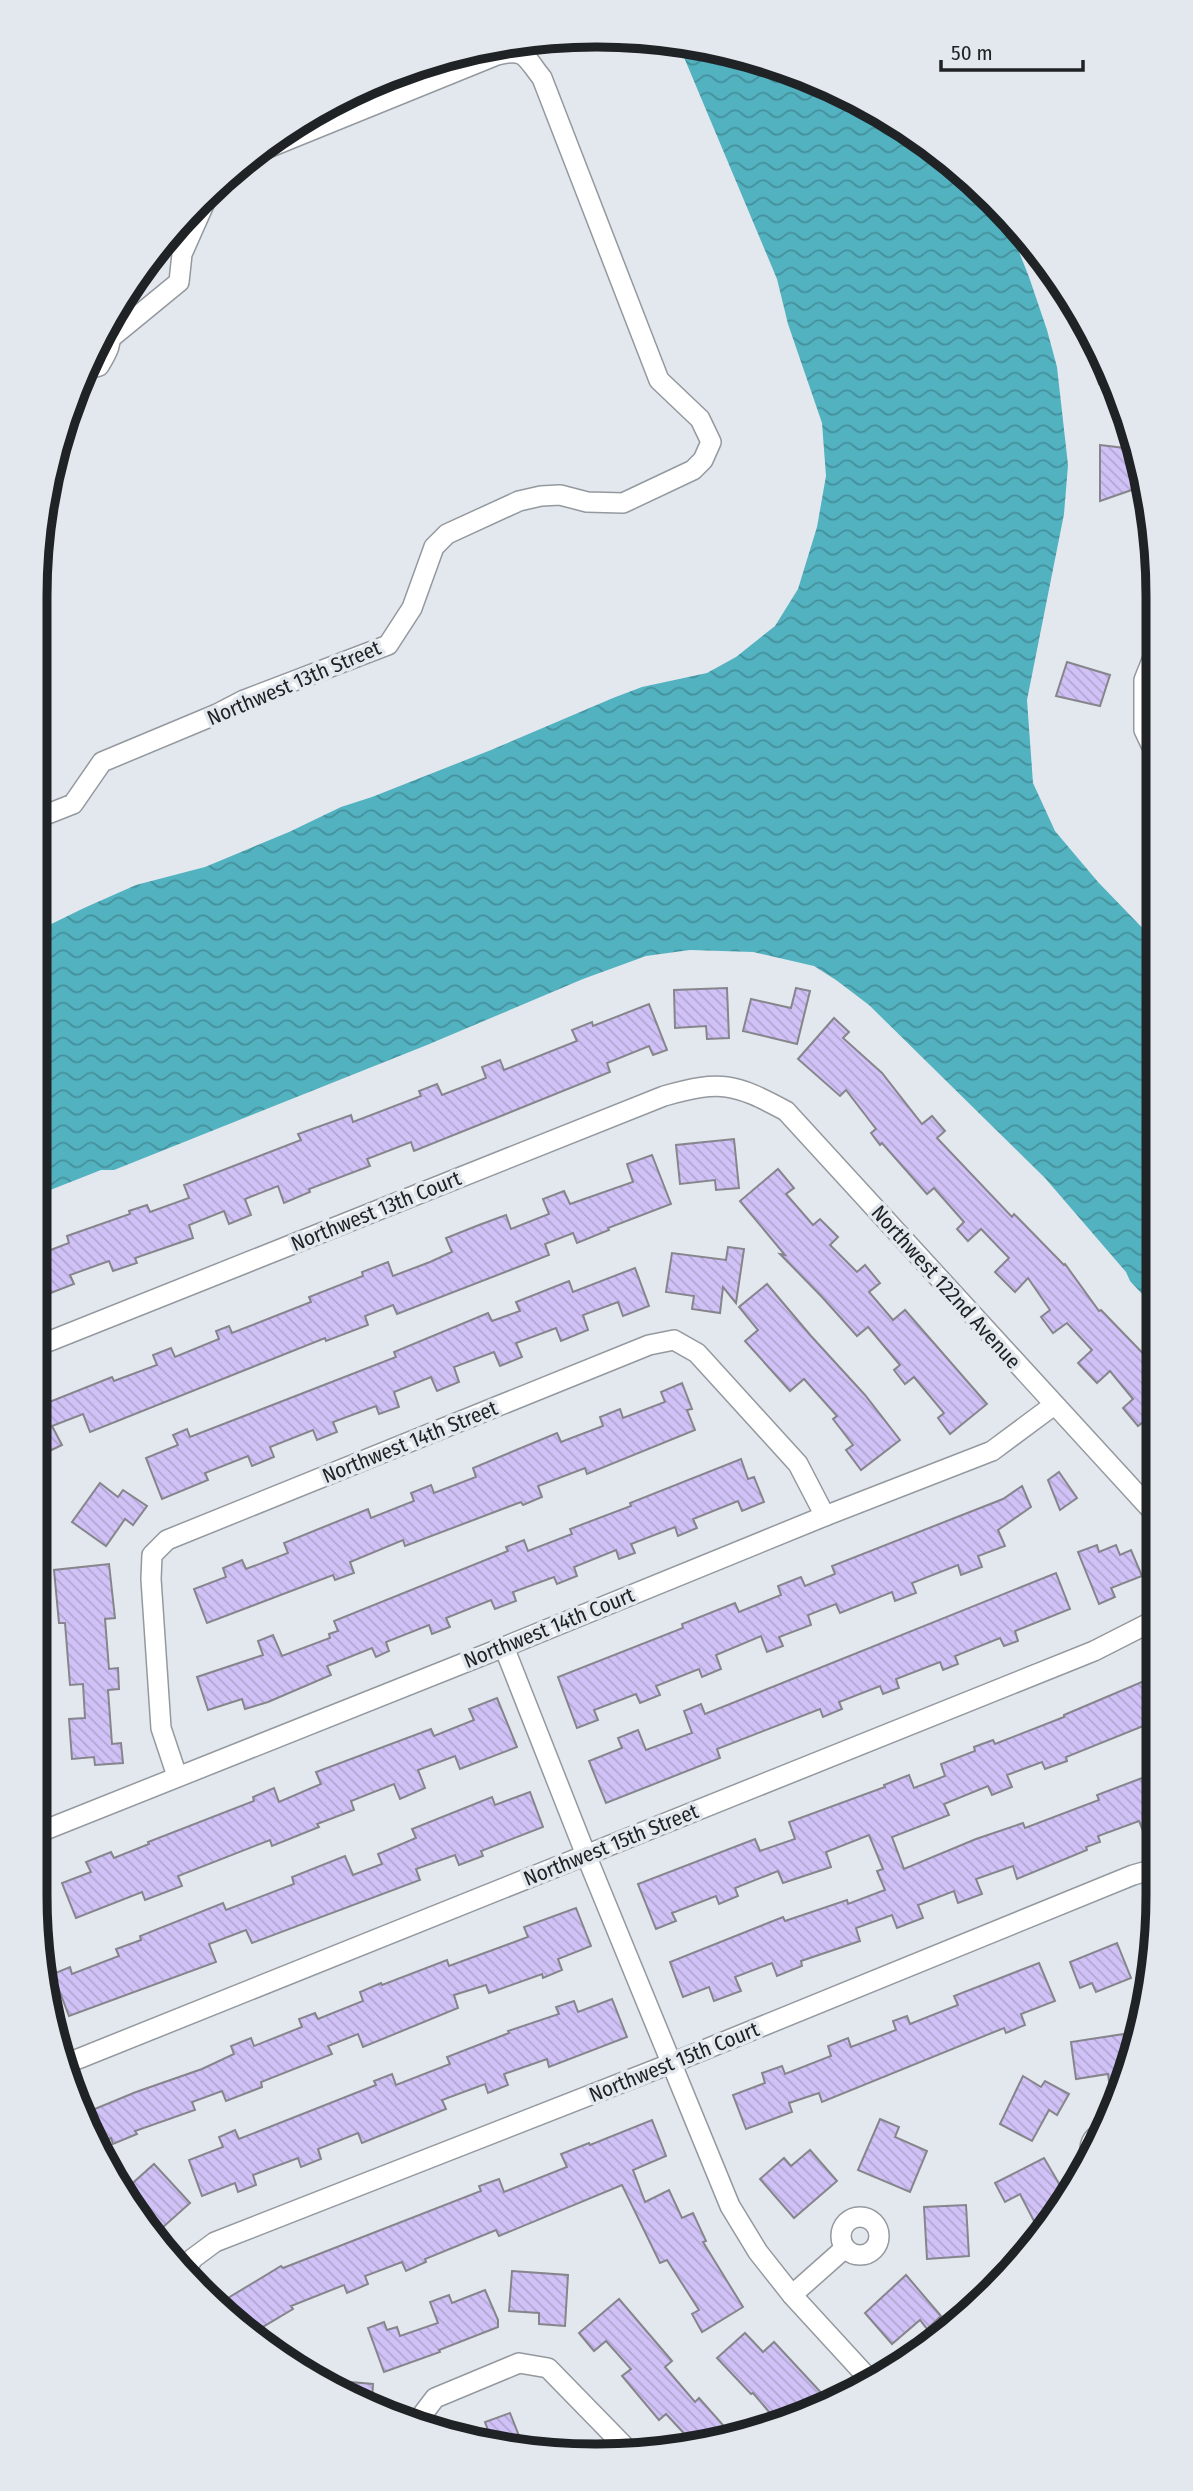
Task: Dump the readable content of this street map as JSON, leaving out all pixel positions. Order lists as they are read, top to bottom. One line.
{"streets":{"street":["Northwest 13th Street","Northwest 13th Court","Northwest 122nd Avenue","Northwest 14th Street","Northwest 14th Court","Northwest 15th Street","Northwest 15th Court"]},"crossings":[["Northwest 13th Court","Northwest 122nd Avenue"],["Northwest 122nd Avenue","Northwest 14th Court"],["Northwest 14th Street","Northwest 14th Court"]],"scale_bar":"50 m"}
